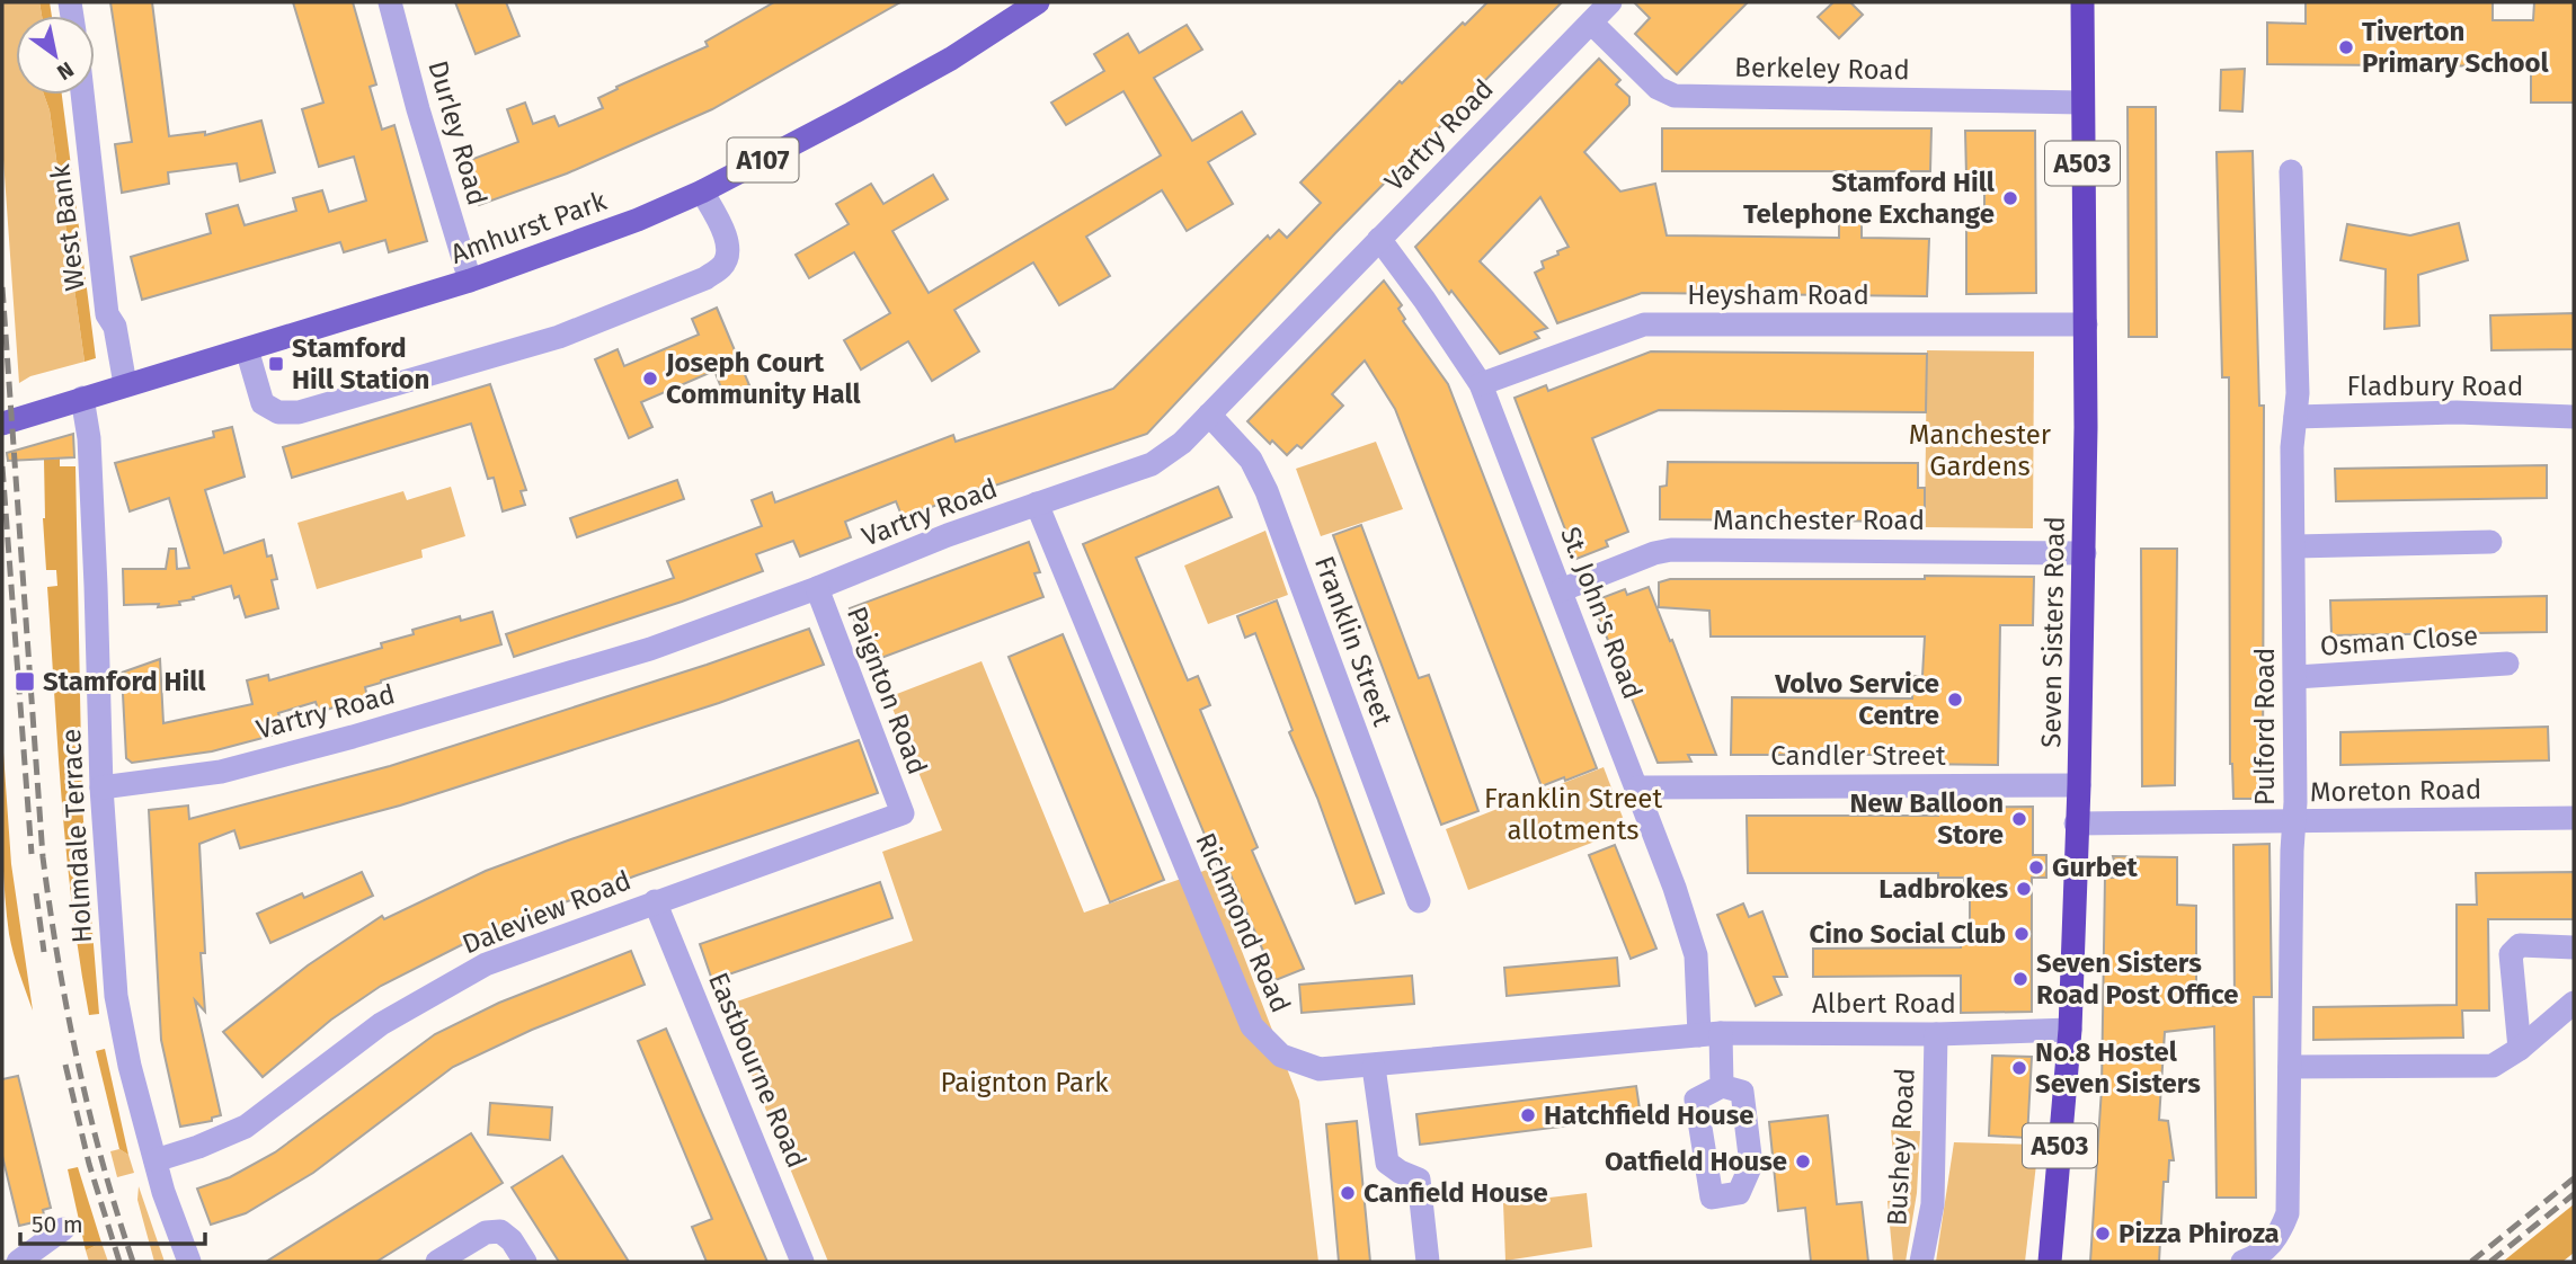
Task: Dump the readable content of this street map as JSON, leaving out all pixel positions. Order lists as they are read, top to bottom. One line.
{"streets":{"highway":["A503","Seven Sisters Road"],"main road":["A107","Amhurst Park"],"street":["Berkeley Road","Durley Road","Vartry Road","West Bank","Heysham Road","Fladbury Road","Manchester Road","St. John's Road","Franklin Street","Osman Close","Paignton Road","Pulford Road","Candler Street","Moreton Road","Holmdale Terrace","Daleview Road","Richmond Road","Albert Road","Eastbourne Road","Bushey Road"]},"crossings":[["Berkeley Road","Vartry Road"],["Berkeley Road","Seven Sisters Road"],["Durley Road","Amhurst Park"],["Vartry Road","St. John's Road"],["Vartry Road","Franklin Street"],["Vartry Road","Paignton Road"],["Vartry Road","Holmdale Terrace"],["Vartry Road","Richmond Road"],["West Bank","Amhurst Park"],["Amhurst Park","Holmdale Terrace"],["Heysham Road","St. John's Road"],["Heysham Road","Seven Sisters Road"],["Fladbury Road","Pulford Road"],["Manchester Road","St. John's Road"],["Manchester Road","Seven Sisters Road"],["St. John's Road","Candler Street"],["St. John's Road","Richmond Road"],["St. John's Road","Albert Road"],["Seven Sisters Road","Candler Street"],["Seven Sisters Road","Moreton Road"],["Seven Sisters Road","Albert Road"],["Osman Close","Pulford Road"],["Paignton Road","Daleview Road"],["Pulford Road","Moreton Road"],["Holmdale Terrace","Daleview Road"],["Daleview Road","Eastbourne Road"],["Richmond Road","Albert Road"],["Albert Road","Bushey Road"]],"parks":["Manchester Gardens","Franklin Street allotments","Paignton Park"],"places":{"other":["Tiverton Primary School","Stamford Hill Telephone Exchange","Joseph Court Community Hall","Volvo Service Centre","New Balloon Store","Gurbet","Ladbrokes","Cino Social Club","Seven Sisters Road Post Office","No.8 Hostel Seven Sisters","Hatchfield House","Oatfield House","Canfield House","Pizza Phiroza"],"transit":["Stamford Hill Station","Stamford Hill"]},"scale_bar":"50 m","north":"bottom right"}
